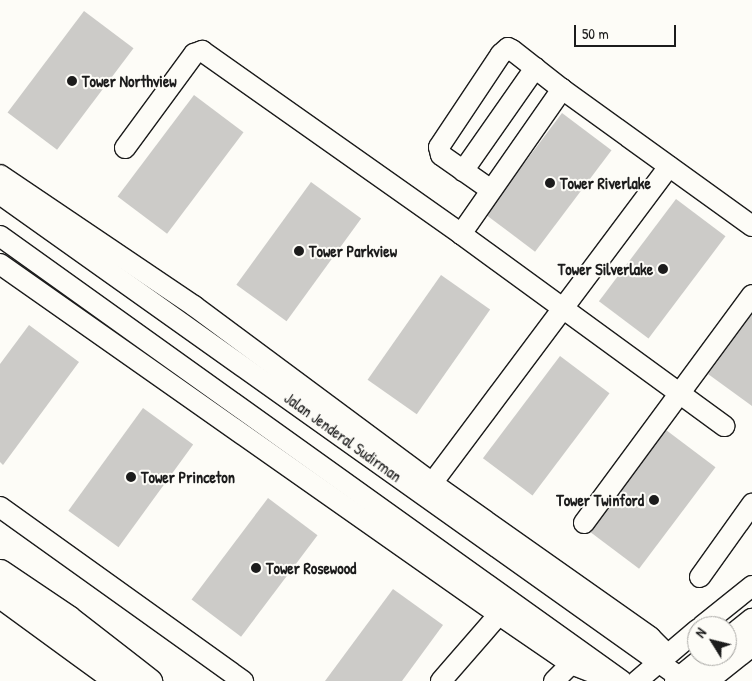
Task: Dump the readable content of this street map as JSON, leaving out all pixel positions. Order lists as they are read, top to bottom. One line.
{"streets":{"street":["Jalan Jenderal Sudirman"]},"places":["Tower Northview","Tower Riverlake","Tower Parkview","Tower Silverlake","Tower Princeton","Tower Twinford","Tower Rosewood"],"scale_bar":"50 m","north":"top left"}
